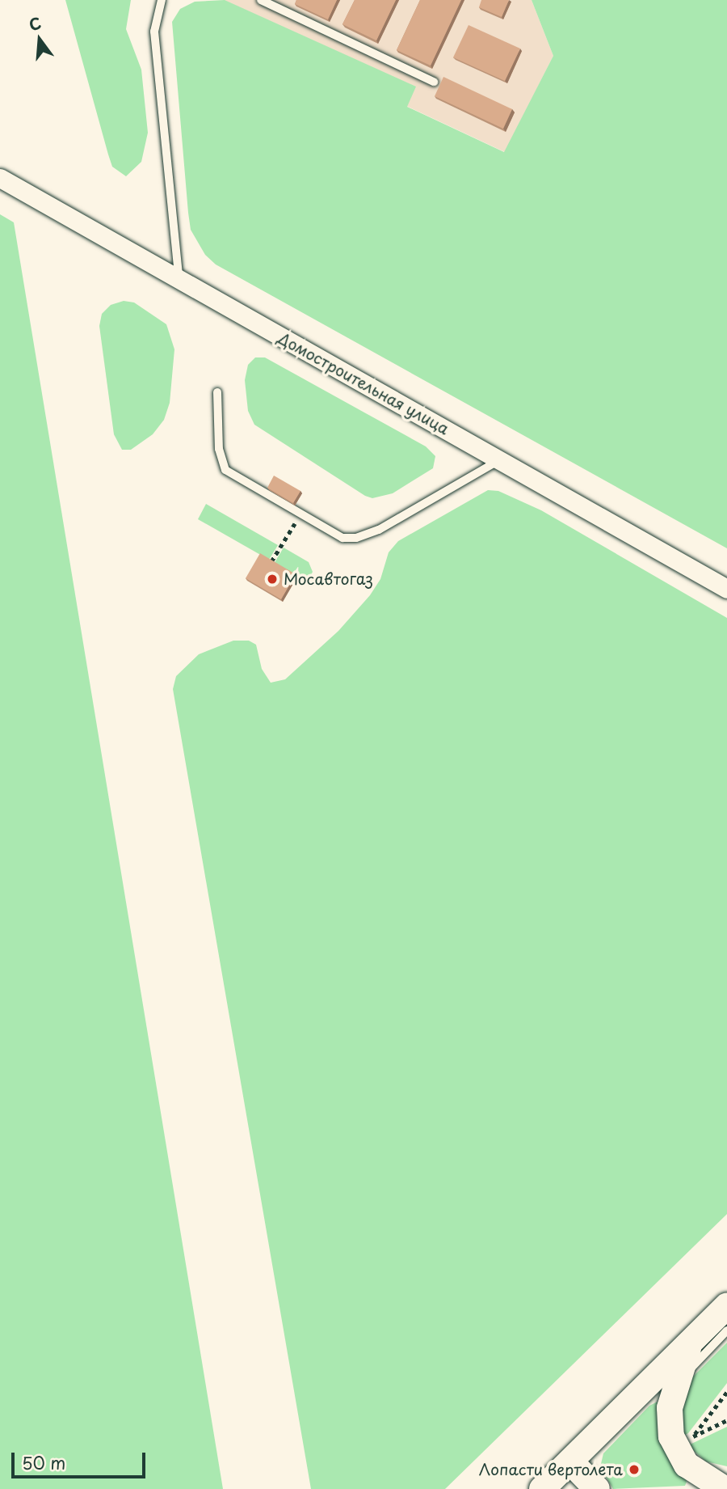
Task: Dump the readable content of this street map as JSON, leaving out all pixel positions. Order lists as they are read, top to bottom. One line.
{"streets":{"street":["Домостроительная улица"]},"places":["Мосавтогаз","Лопасти вертолета"],"scale_bar":"50 m","north":"top"}
